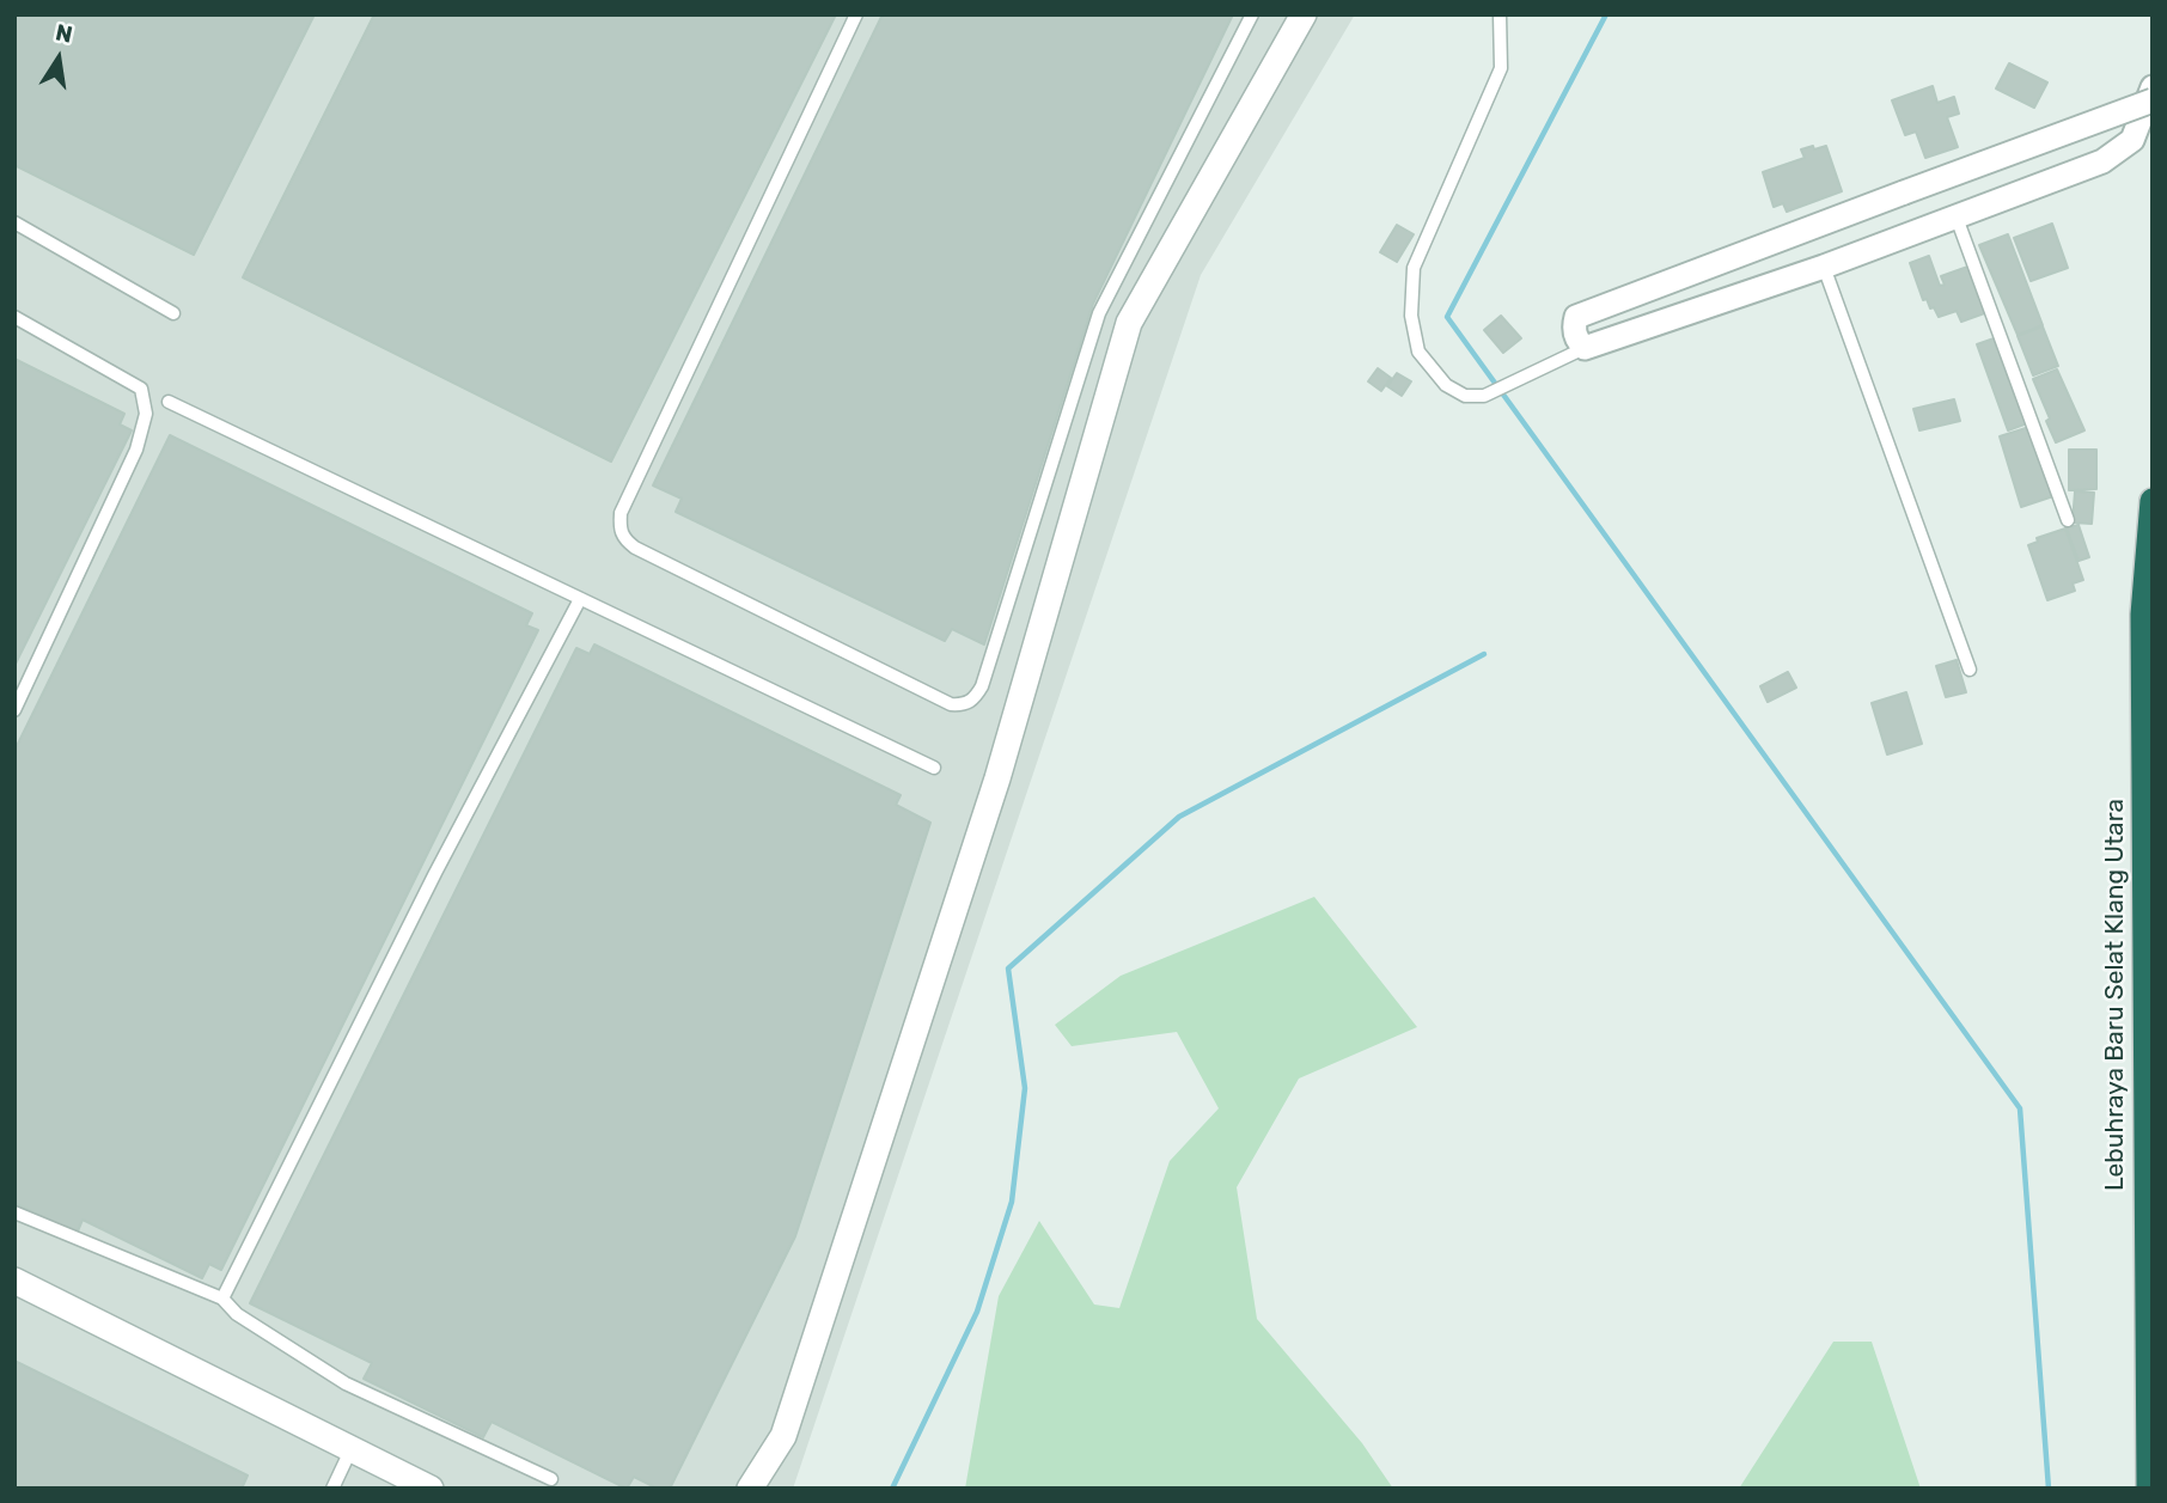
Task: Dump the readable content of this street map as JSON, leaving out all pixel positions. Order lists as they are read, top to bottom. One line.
{"streets":{"highway":["Lebuhraya Baru Selat Klang Utara"]},"north":"top"}
